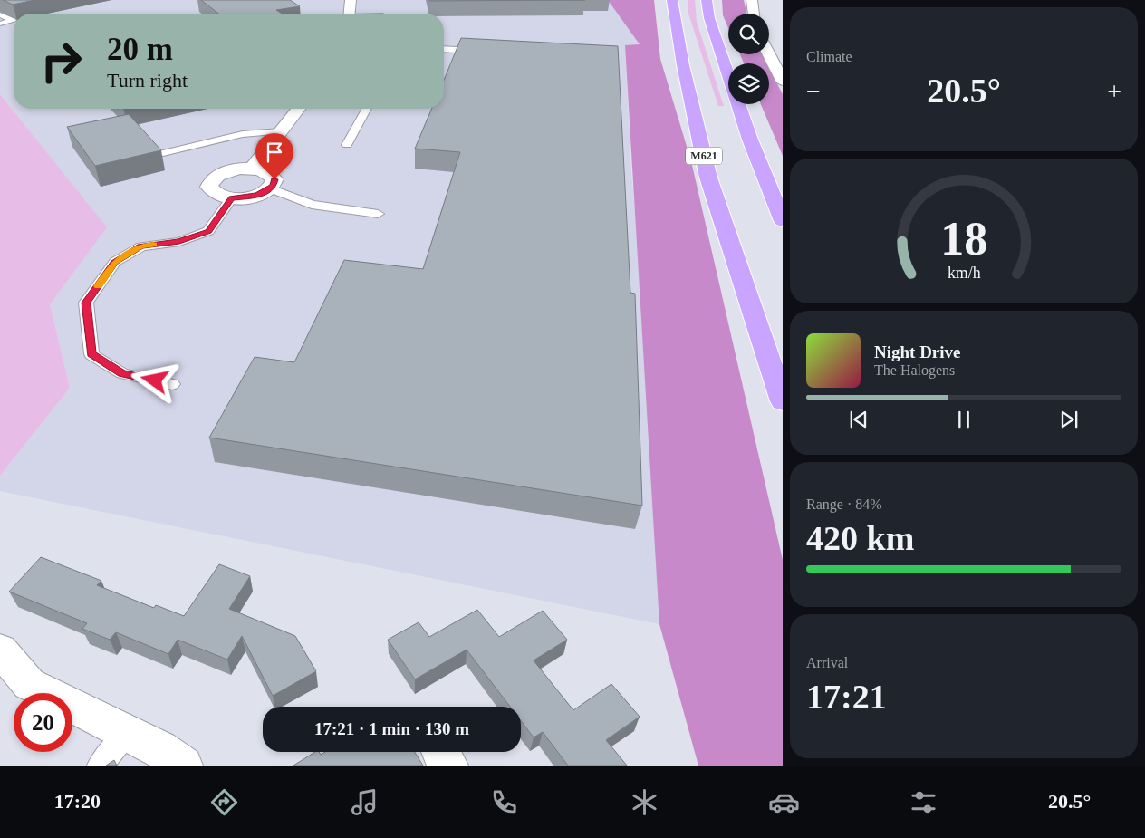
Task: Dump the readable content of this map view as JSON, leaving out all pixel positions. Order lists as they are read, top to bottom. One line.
{"streets":{"highway":["M621"]},"page":{"tile":["Climate",["Range · 84%","420 km"],["Arrival","17:21"]],"turn":["20 m","Turn right"],"heat":["−","20.5°","+"],"song":["Night Drive","The Halogens"],"limit":"20","trip":"17:21 · 1 min · 130 m","tabs":["17:20","20.5°"],"gauge":["18","km/h"]}}
